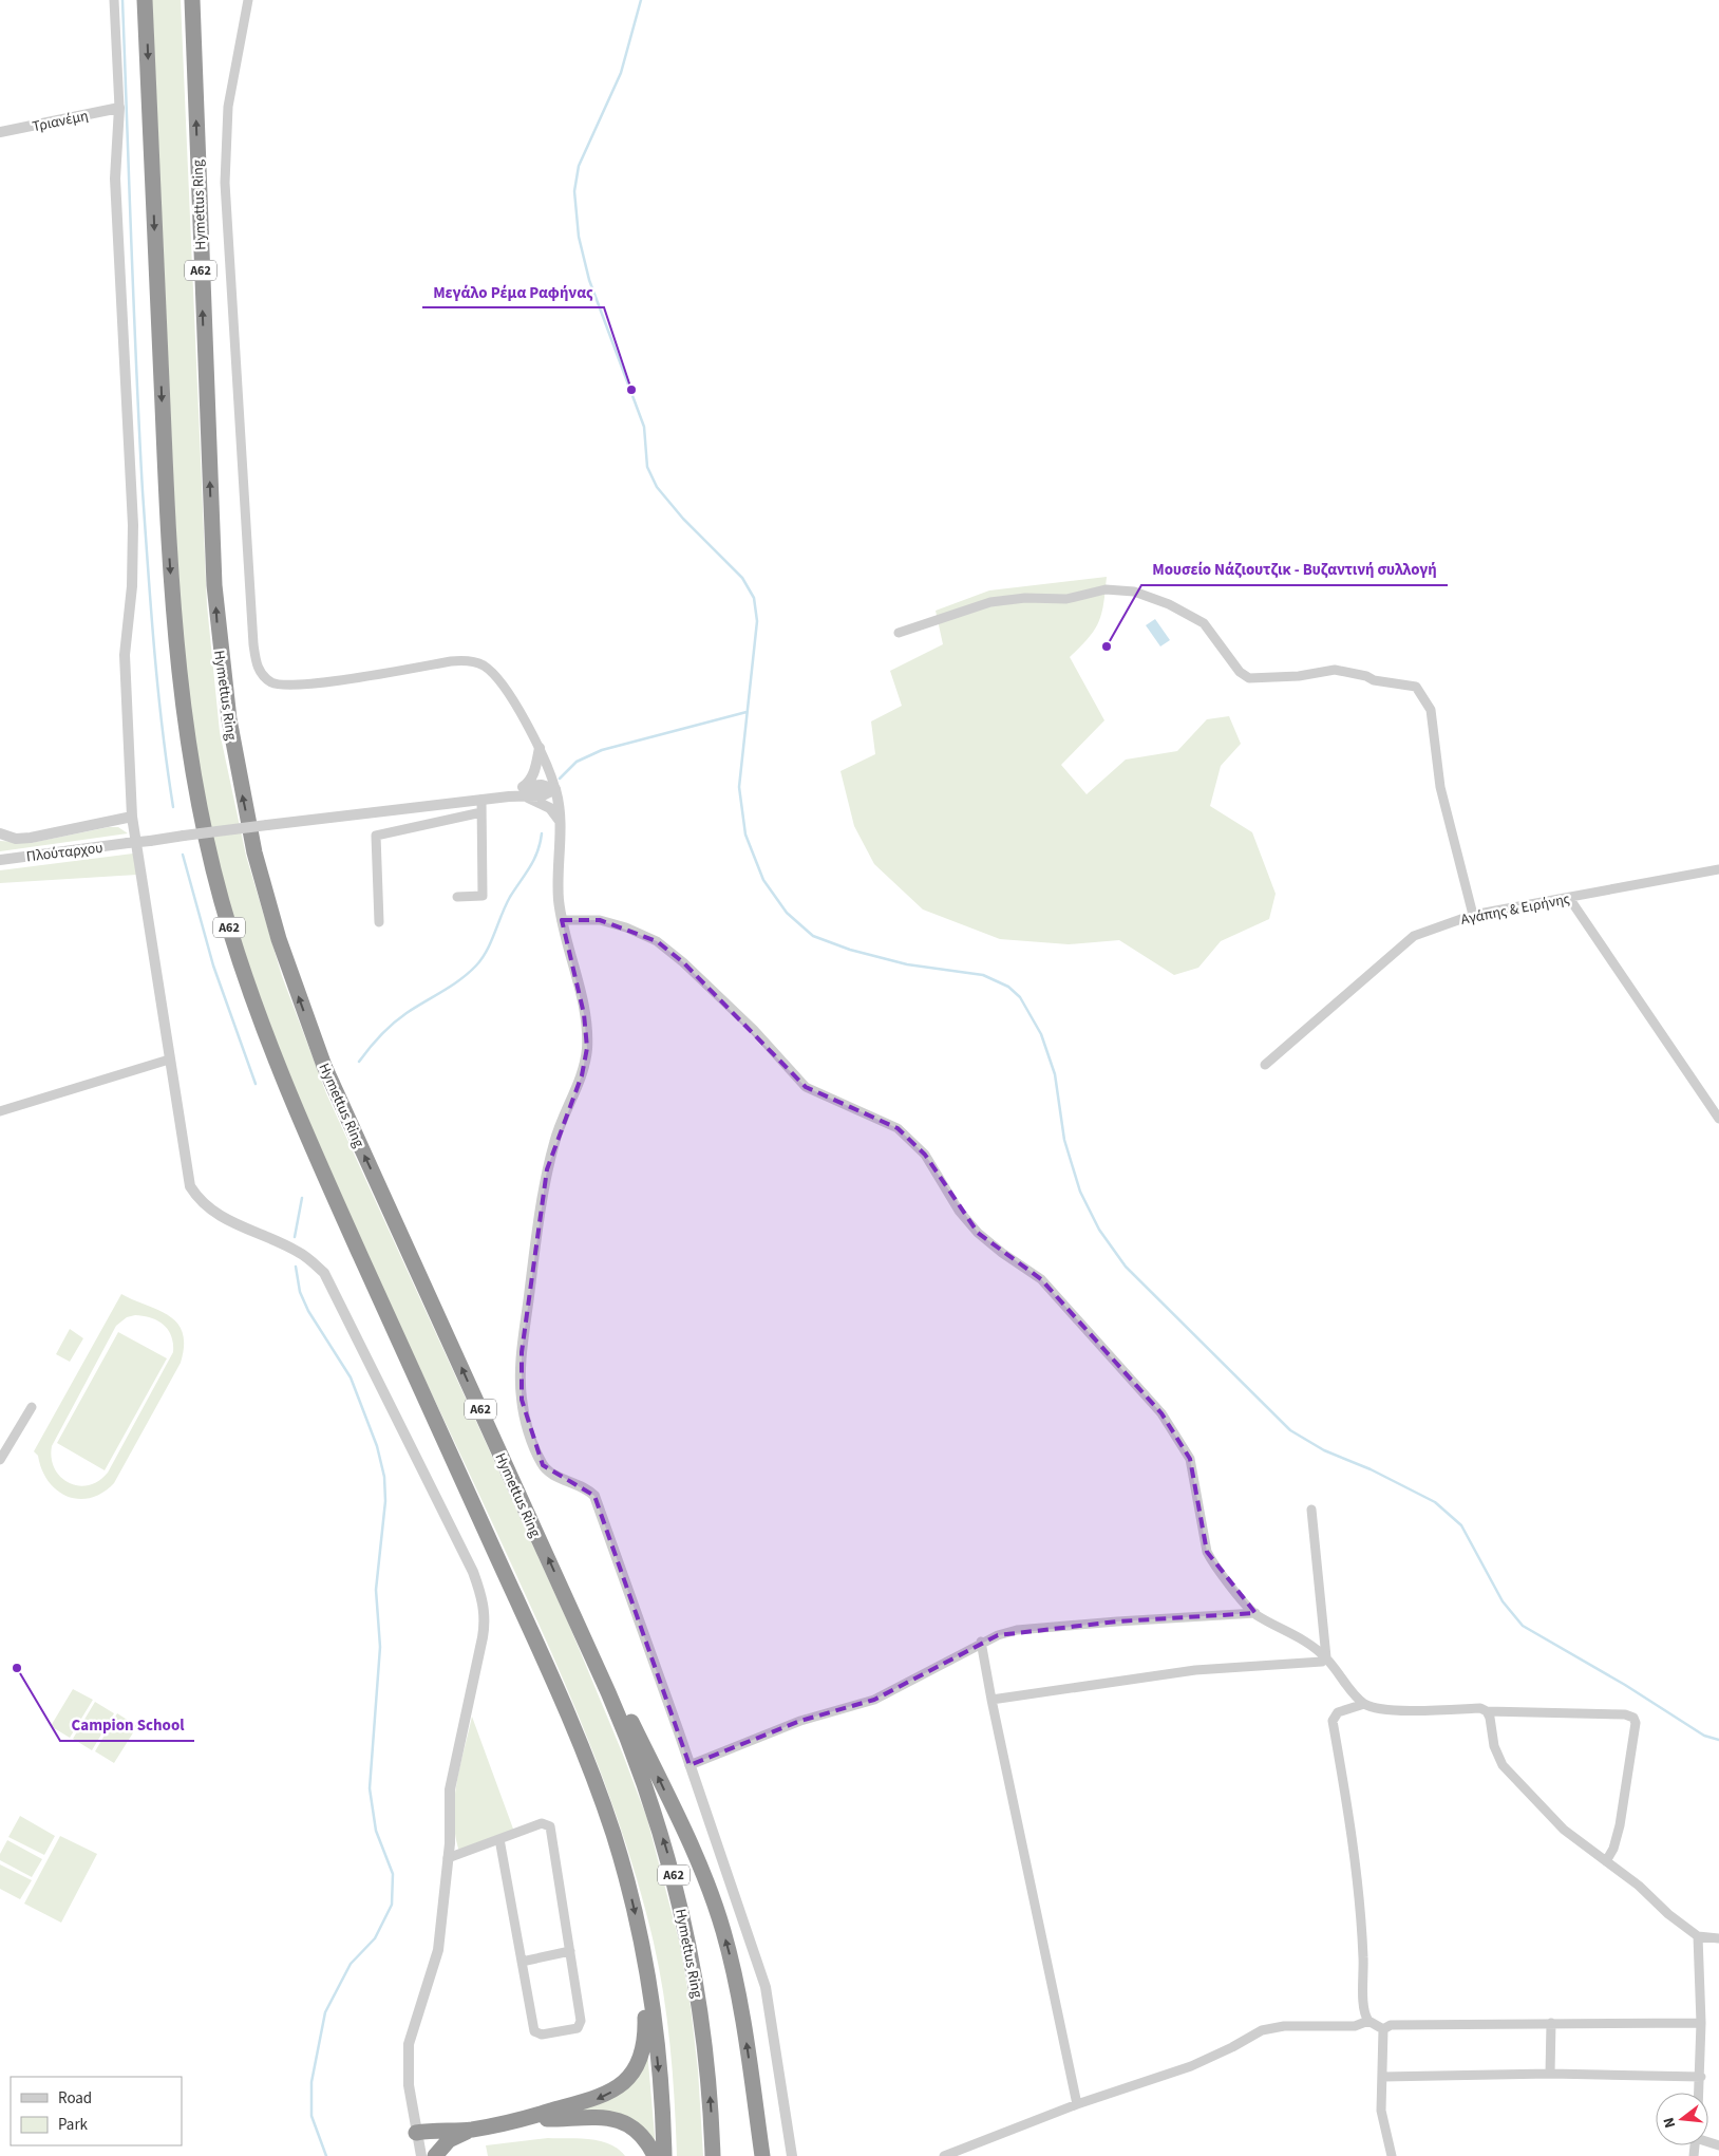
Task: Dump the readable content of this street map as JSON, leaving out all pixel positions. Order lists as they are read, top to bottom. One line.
{"streets":{"highway":["Hymettus Ring","Α62"],"street":["Τριανέμη","Πλούταρχου","Αγάπης & Ειρήνης"]},"places":["Μεγάλο Ρέμα Ραφήνας","Μουσείο Νάζιουτζικ - Βυζαντινή συλλογή","Campion School"],"legend":["Road","Park"],"north":"left"}
